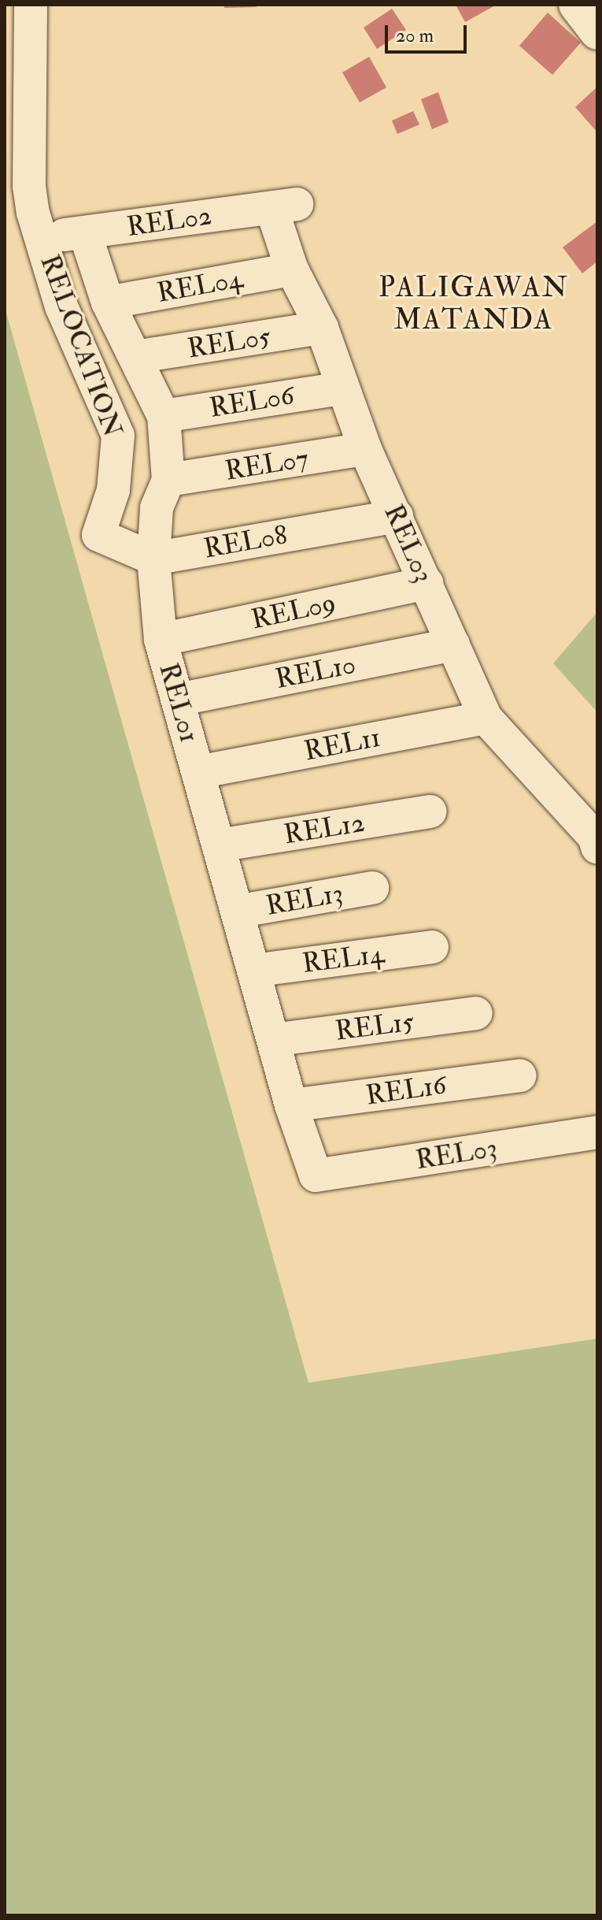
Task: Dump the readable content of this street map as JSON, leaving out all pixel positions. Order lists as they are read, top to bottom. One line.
{"streets":{"street":["REL02","REL04","REL05","RELOCATION","REL06","REL07","REL08","REL03","REL09","REL10","REL01","REL11","REL12","REL13","REL14","REL15","REL16"]},"crossings":[["REL02","RELOCATION"],["REL02","REL03"],["REL02","REL01"],["REL04","REL03"],["REL04","REL01"],["REL05","REL03"],["REL05","REL01"],["RELOCATION","REL08"],["RELOCATION","REL01"],["REL06","REL03"],["REL06","REL01"],["REL07","REL03"],["REL07","REL01"],["REL08","REL03"],["REL08","REL01"],["REL03","REL09"],["REL03","REL10"],["REL03","REL01"],["REL03","REL11"],["REL09","REL01"],["REL10","REL01"],["REL01","REL11"],["REL01","REL12"],["REL01","REL13"],["REL01","REL14"],["REL01","REL15"],["REL01","REL16"]],"districts":["PALIGAWAN MATANDA"],"scale_bar":"20 m"}
